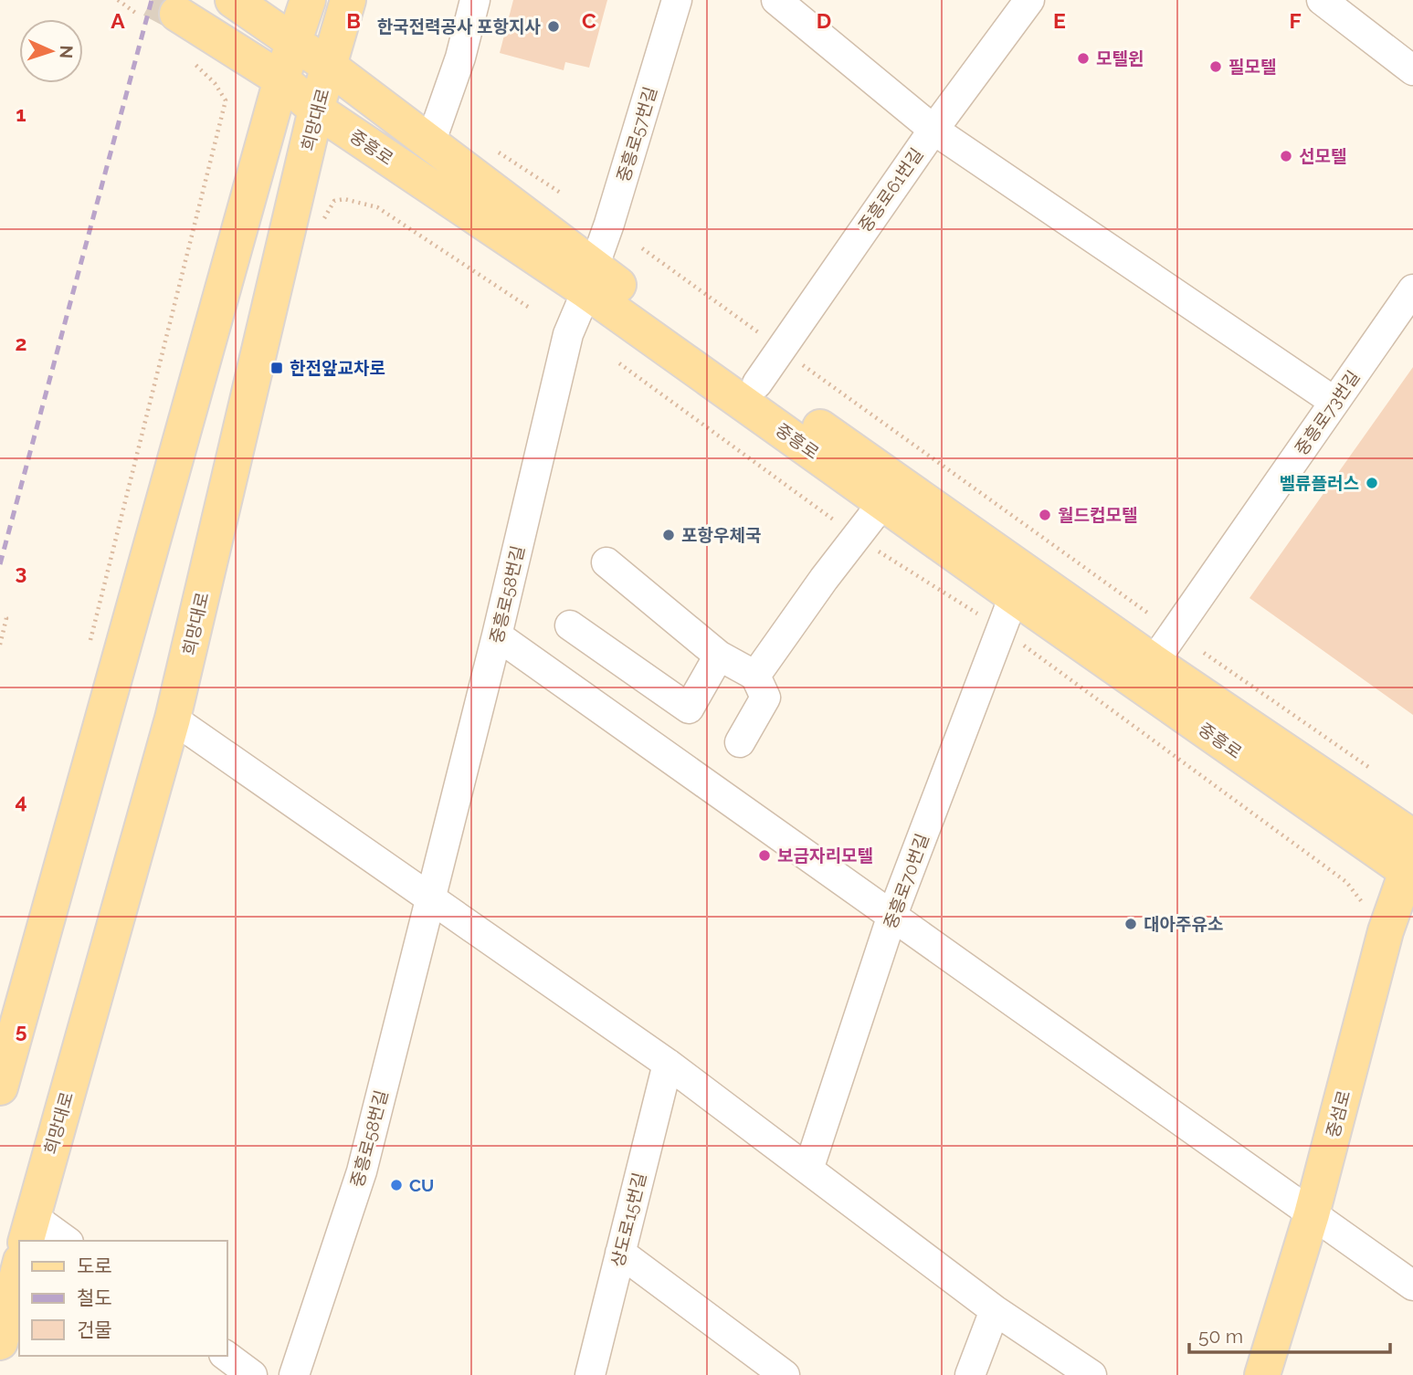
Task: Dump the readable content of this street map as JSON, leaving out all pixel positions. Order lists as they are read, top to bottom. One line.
{"streets":{"main road":["희망대로","중흥로","중섬로"],"street":["중흥로57번길","중흥로61번길","중흥로73번길","중흥로58번길","중흥로70번길","상도로15번길"]},"crossings":[["희망대로","중흥로"],["중흥로57번길","중흥로"],["중흥로57번길","중흥로58번길"],["중흥로","중흥로61번길"],["중흥로","중흥로73번길"],["중흥로","중흥로58번길"],["중흥로","중흥로70번길"],["중흥로","중섬로"]],"places":{"other":["한국전력공사 포항지사","모텔윈","필모텔","선모텔","벨류플러스","월드컵모텔","포항우체국","보금자리모텔","대아주유소","CU"],"transit":["한전앞교차로"]},"legend":["도로","철도","건물"],"scale_bar":"50 m","north":"right","grid":{"columns":["A","B","C","D","E","F"],"rows":["1","2","3","4","5"]}}
